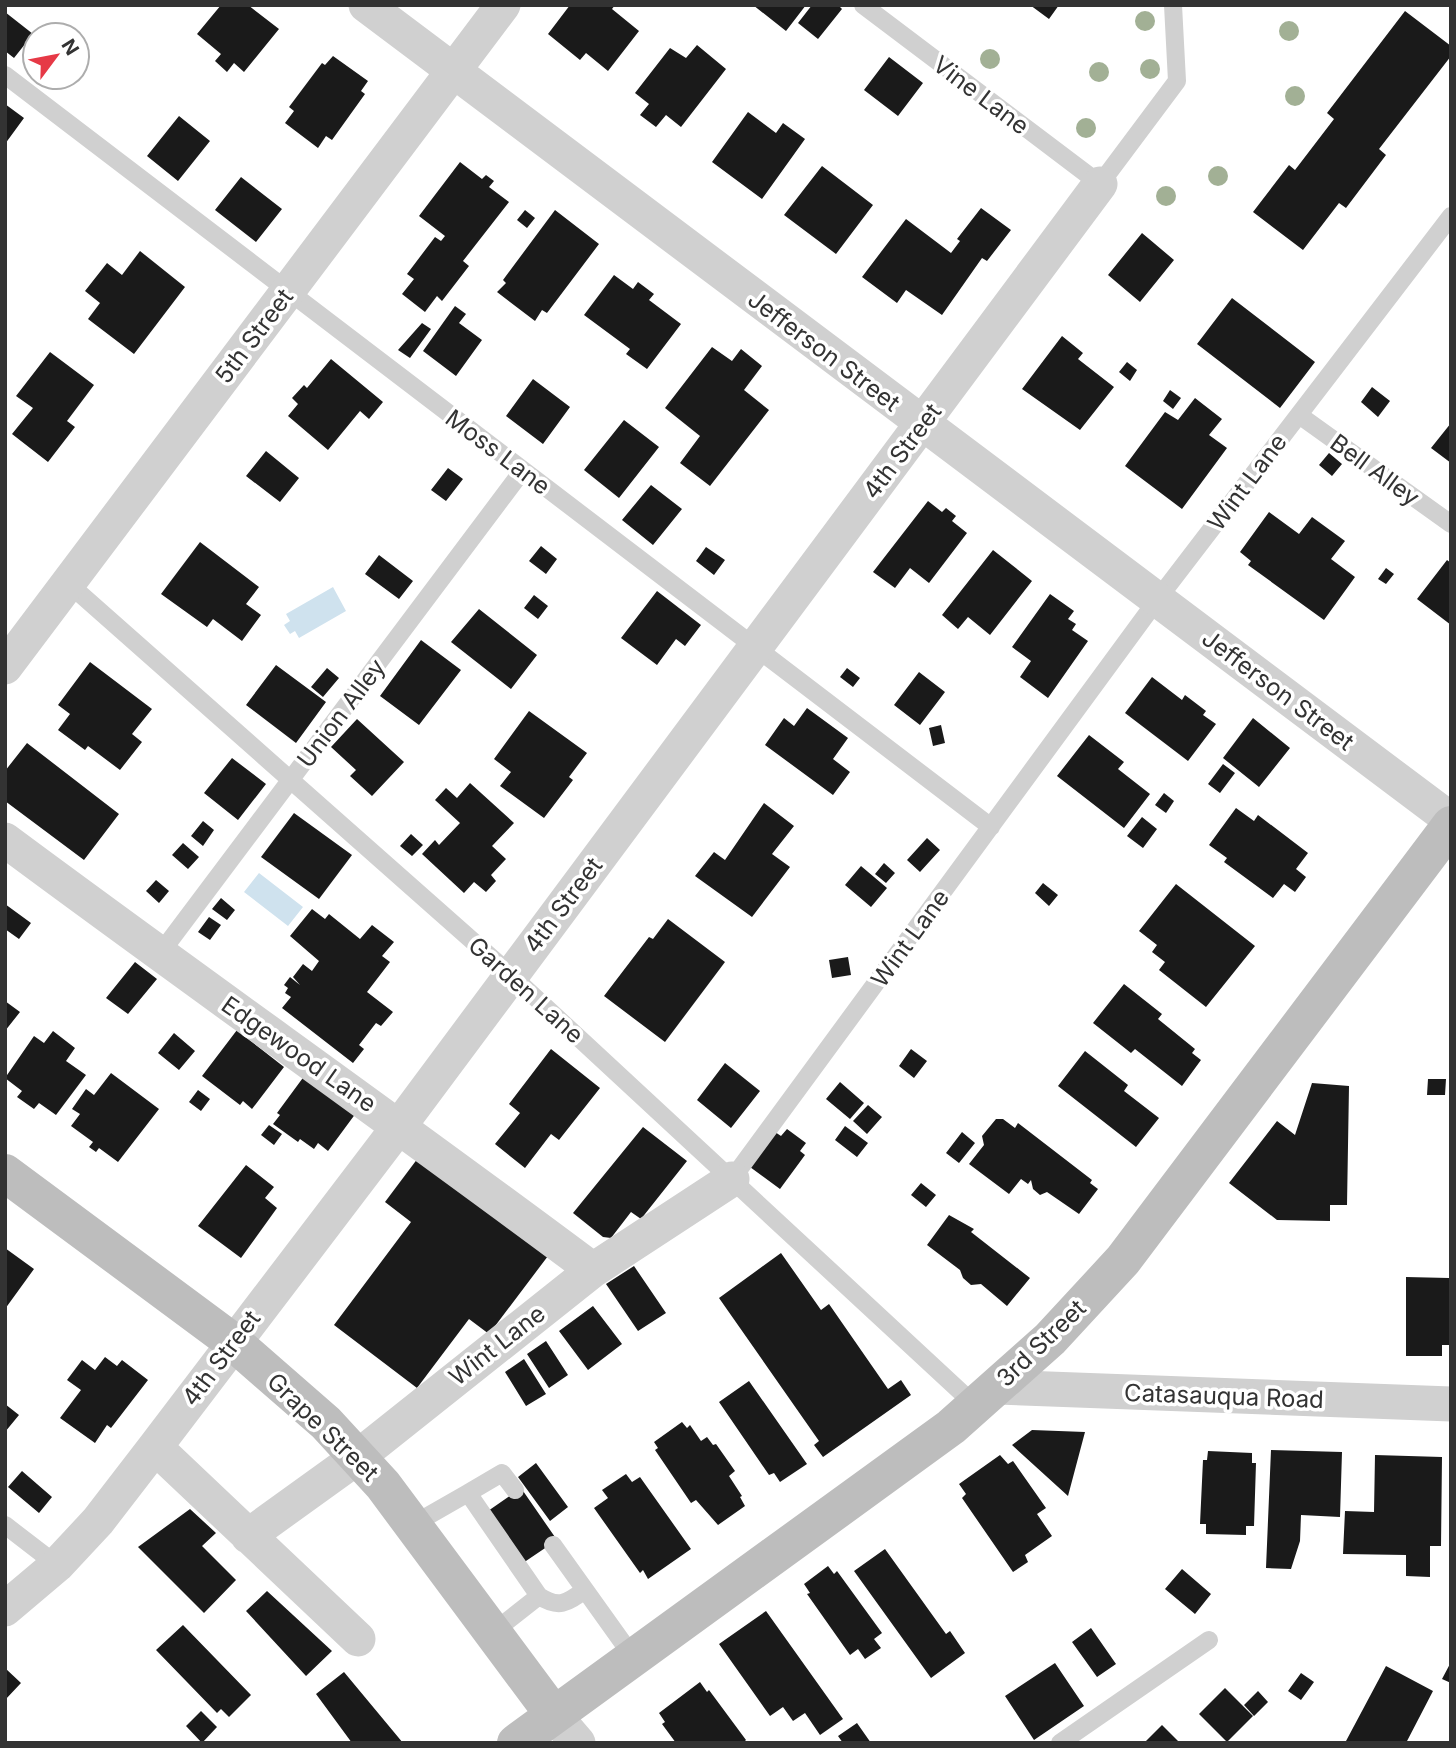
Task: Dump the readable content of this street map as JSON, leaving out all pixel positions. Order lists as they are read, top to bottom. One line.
{"streets":{"main road":["3rd Street","Grape Street"],"street":["5th Street","Jefferson Street","4th Street","Wint Lane","Edgewood Lane","Catasauqua Road"],"lane":["Vine Lane","Moss Lane","Bell Alley","Union Alley","Garden Lane"]},"crossings":[["Vine Lane","4th Street"],["5th Street","Jefferson Street"],["5th Street","Moss Lane"],["5th Street","Garden Lane"],["Jefferson Street","4th Street"],["Jefferson Street","Wint Lane"],["Jefferson Street","3rd Street"],["4th Street","Moss Lane"],["4th Street","Garden Lane"],["4th Street","Edgewood Lane"],["4th Street","Grape Street"],["Moss Lane","Wint Lane"],["Moss Lane","Union Alley"],["Bell Alley","Wint Lane"],["Wint Lane","Garden Lane"],["Wint Lane","Edgewood Lane"],["Wint Lane","Grape Street"],["Union Alley","Garden Lane"],["Union Alley","Edgewood Lane"],["Garden Lane","3rd Street"],["Garden Lane","Catasauqua Road"],["3rd Street","Catasauqua Road"],["3rd Street","Grape Street"]],"north":"top right"}
